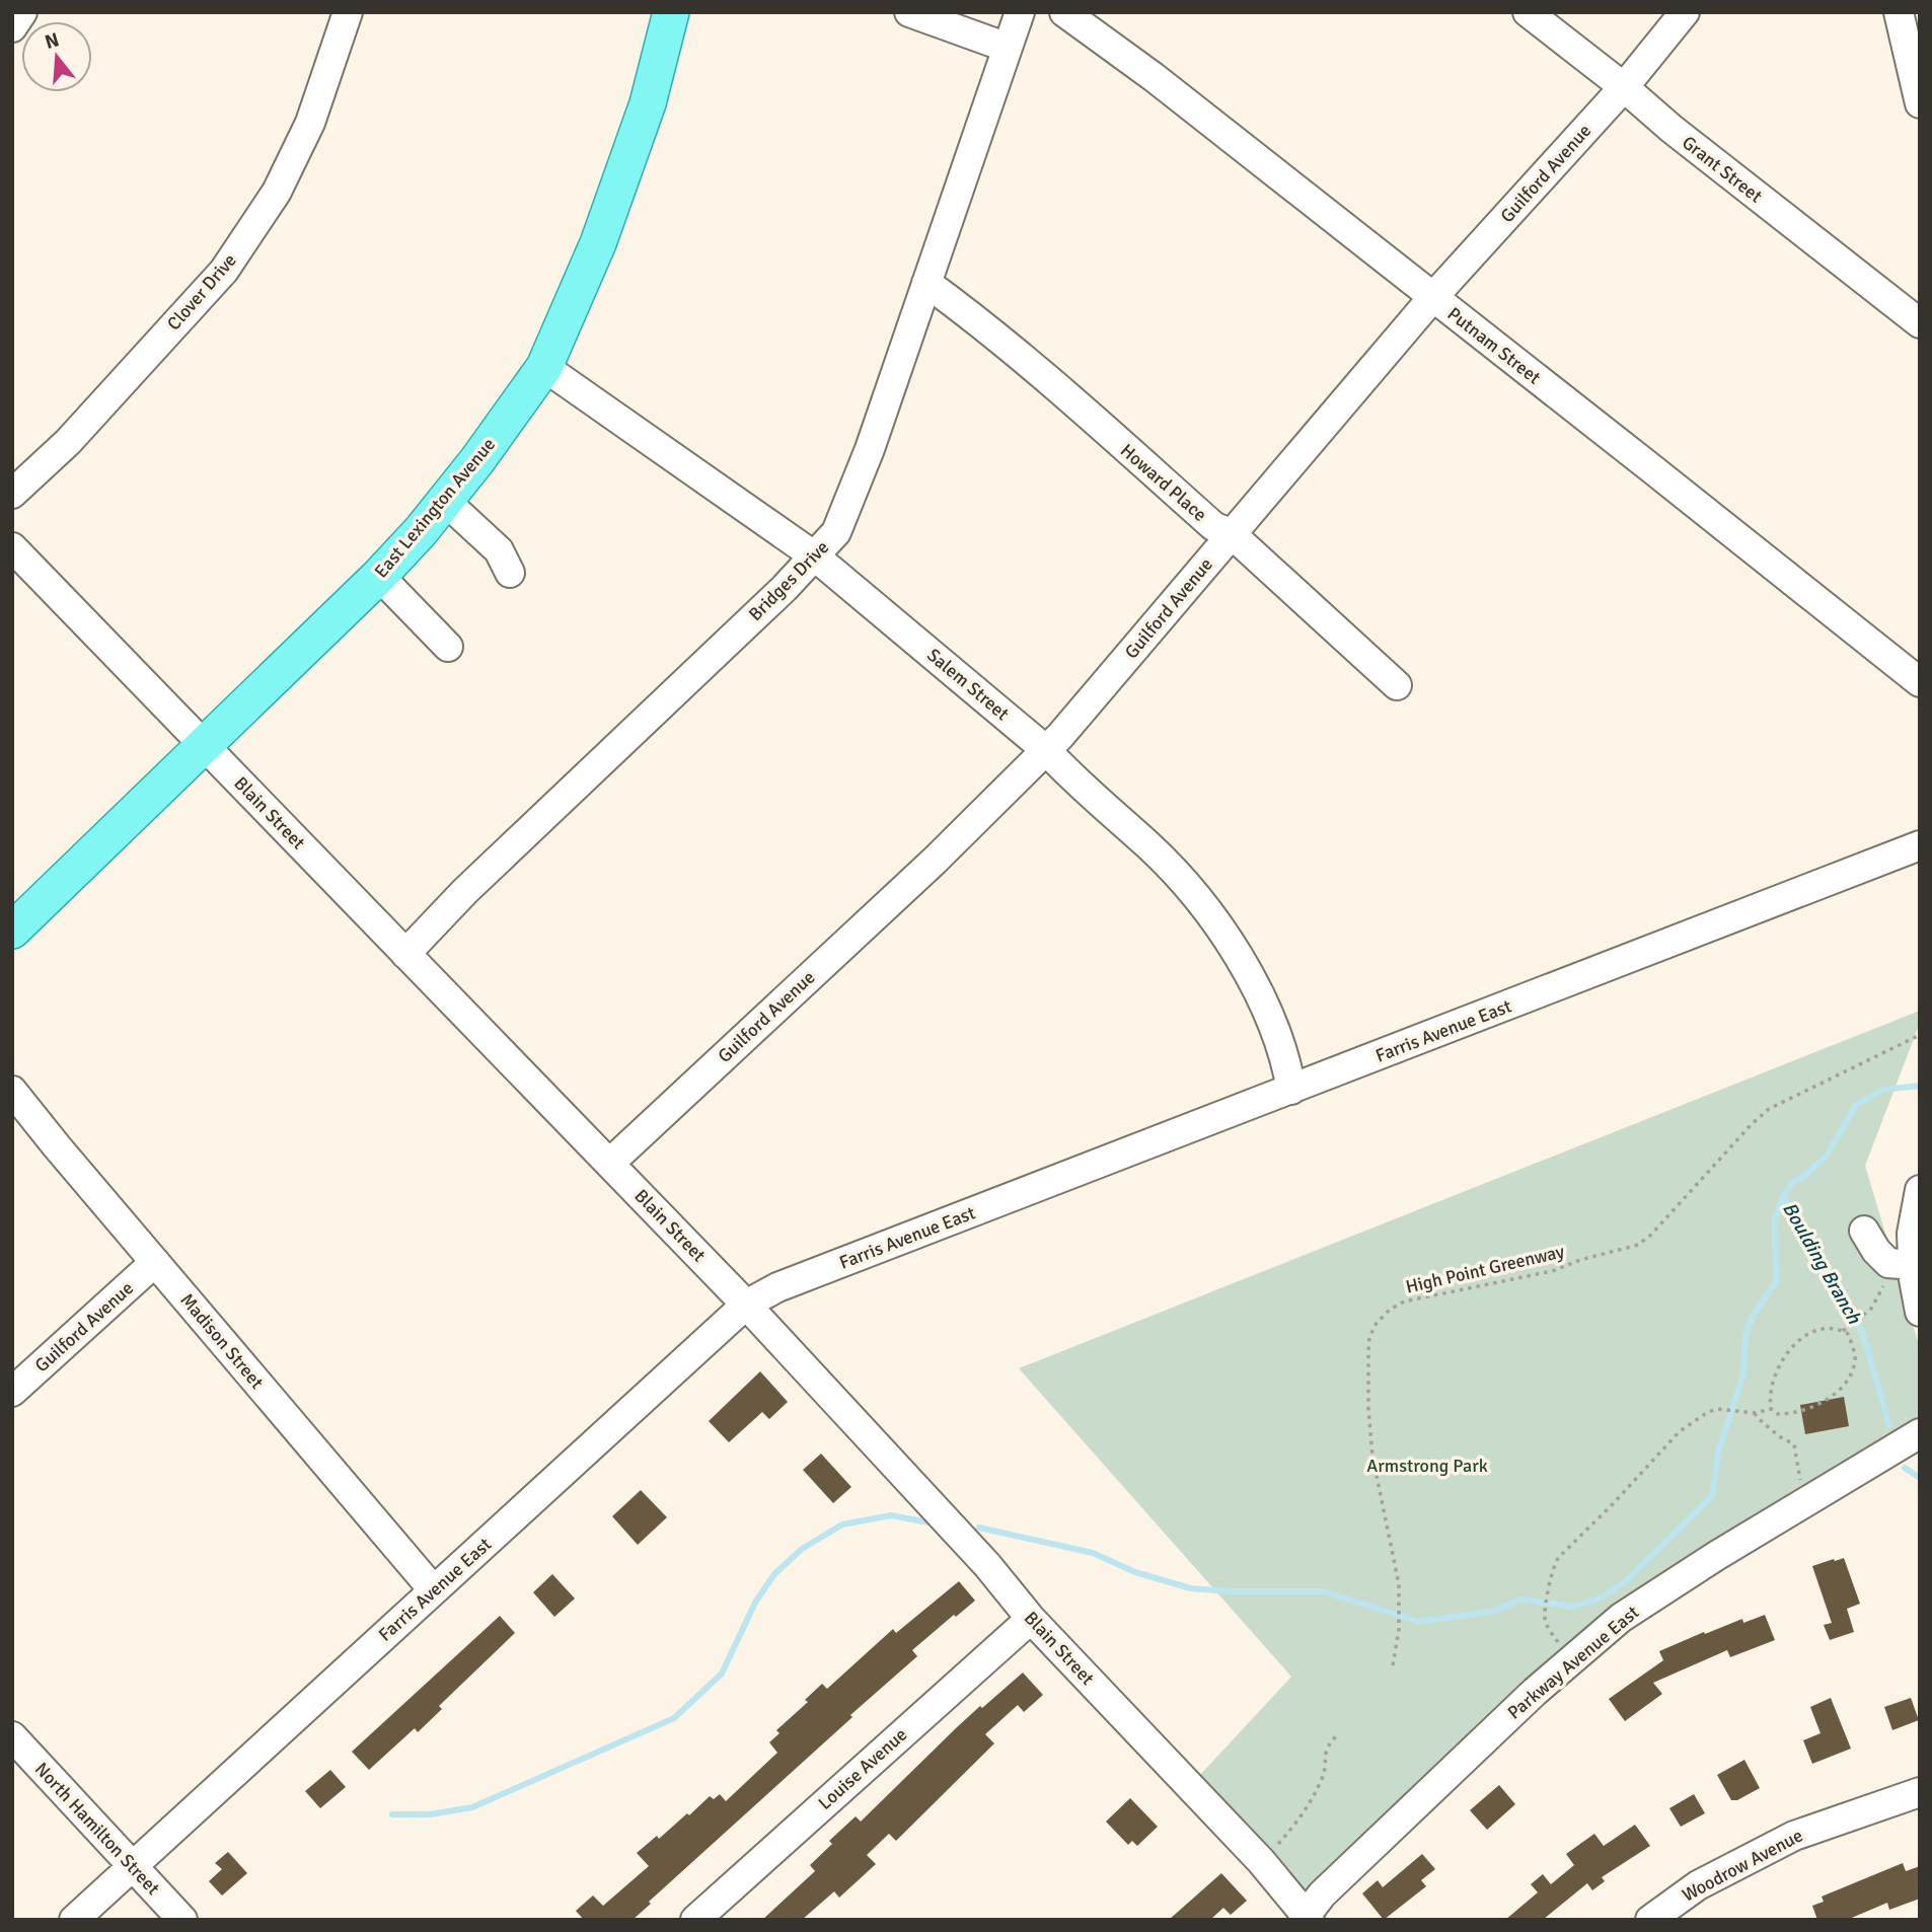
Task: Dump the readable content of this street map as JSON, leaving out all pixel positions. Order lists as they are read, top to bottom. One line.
{"streets":{"main road":["East Lexington Avenue"],"street":["Grant Street","Guilford Avenue","Clover Drive","Putnam Street","Howard Place","Bridges Drive","Salem Street","Blain Street","Farris Avenue East","Madison Street","Parkway Avenue East","Louise Avenue","North Hamilton Street","Woodrow Avenue"],"path":["High Point Greenway"]},"crossings":[["Grant Street","Guilford Avenue"],["Guilford Avenue","Putnam Street"],["Guilford Avenue","Howard Place"],["Guilford Avenue","Salem Street"],["Guilford Avenue","Blain Street"],["Guilford Avenue","Madison Street"],["Howard Place","Bridges Drive"],["East Lexington Avenue","Salem Street"],["East Lexington Avenue","Blain Street"],["Bridges Drive","Salem Street"],["Bridges Drive","Blain Street"],["Salem Street","Farris Avenue East"],["Blain Street","Farris Avenue East"],["Blain Street","Parkway Avenue East"],["Blain Street","Louise Avenue"],["Farris Avenue East","Madison Street"],["Farris Avenue East","North Hamilton Street"]],"water":["Boulding Branch"],"parks":["Armstrong Park"],"north":"top"}
